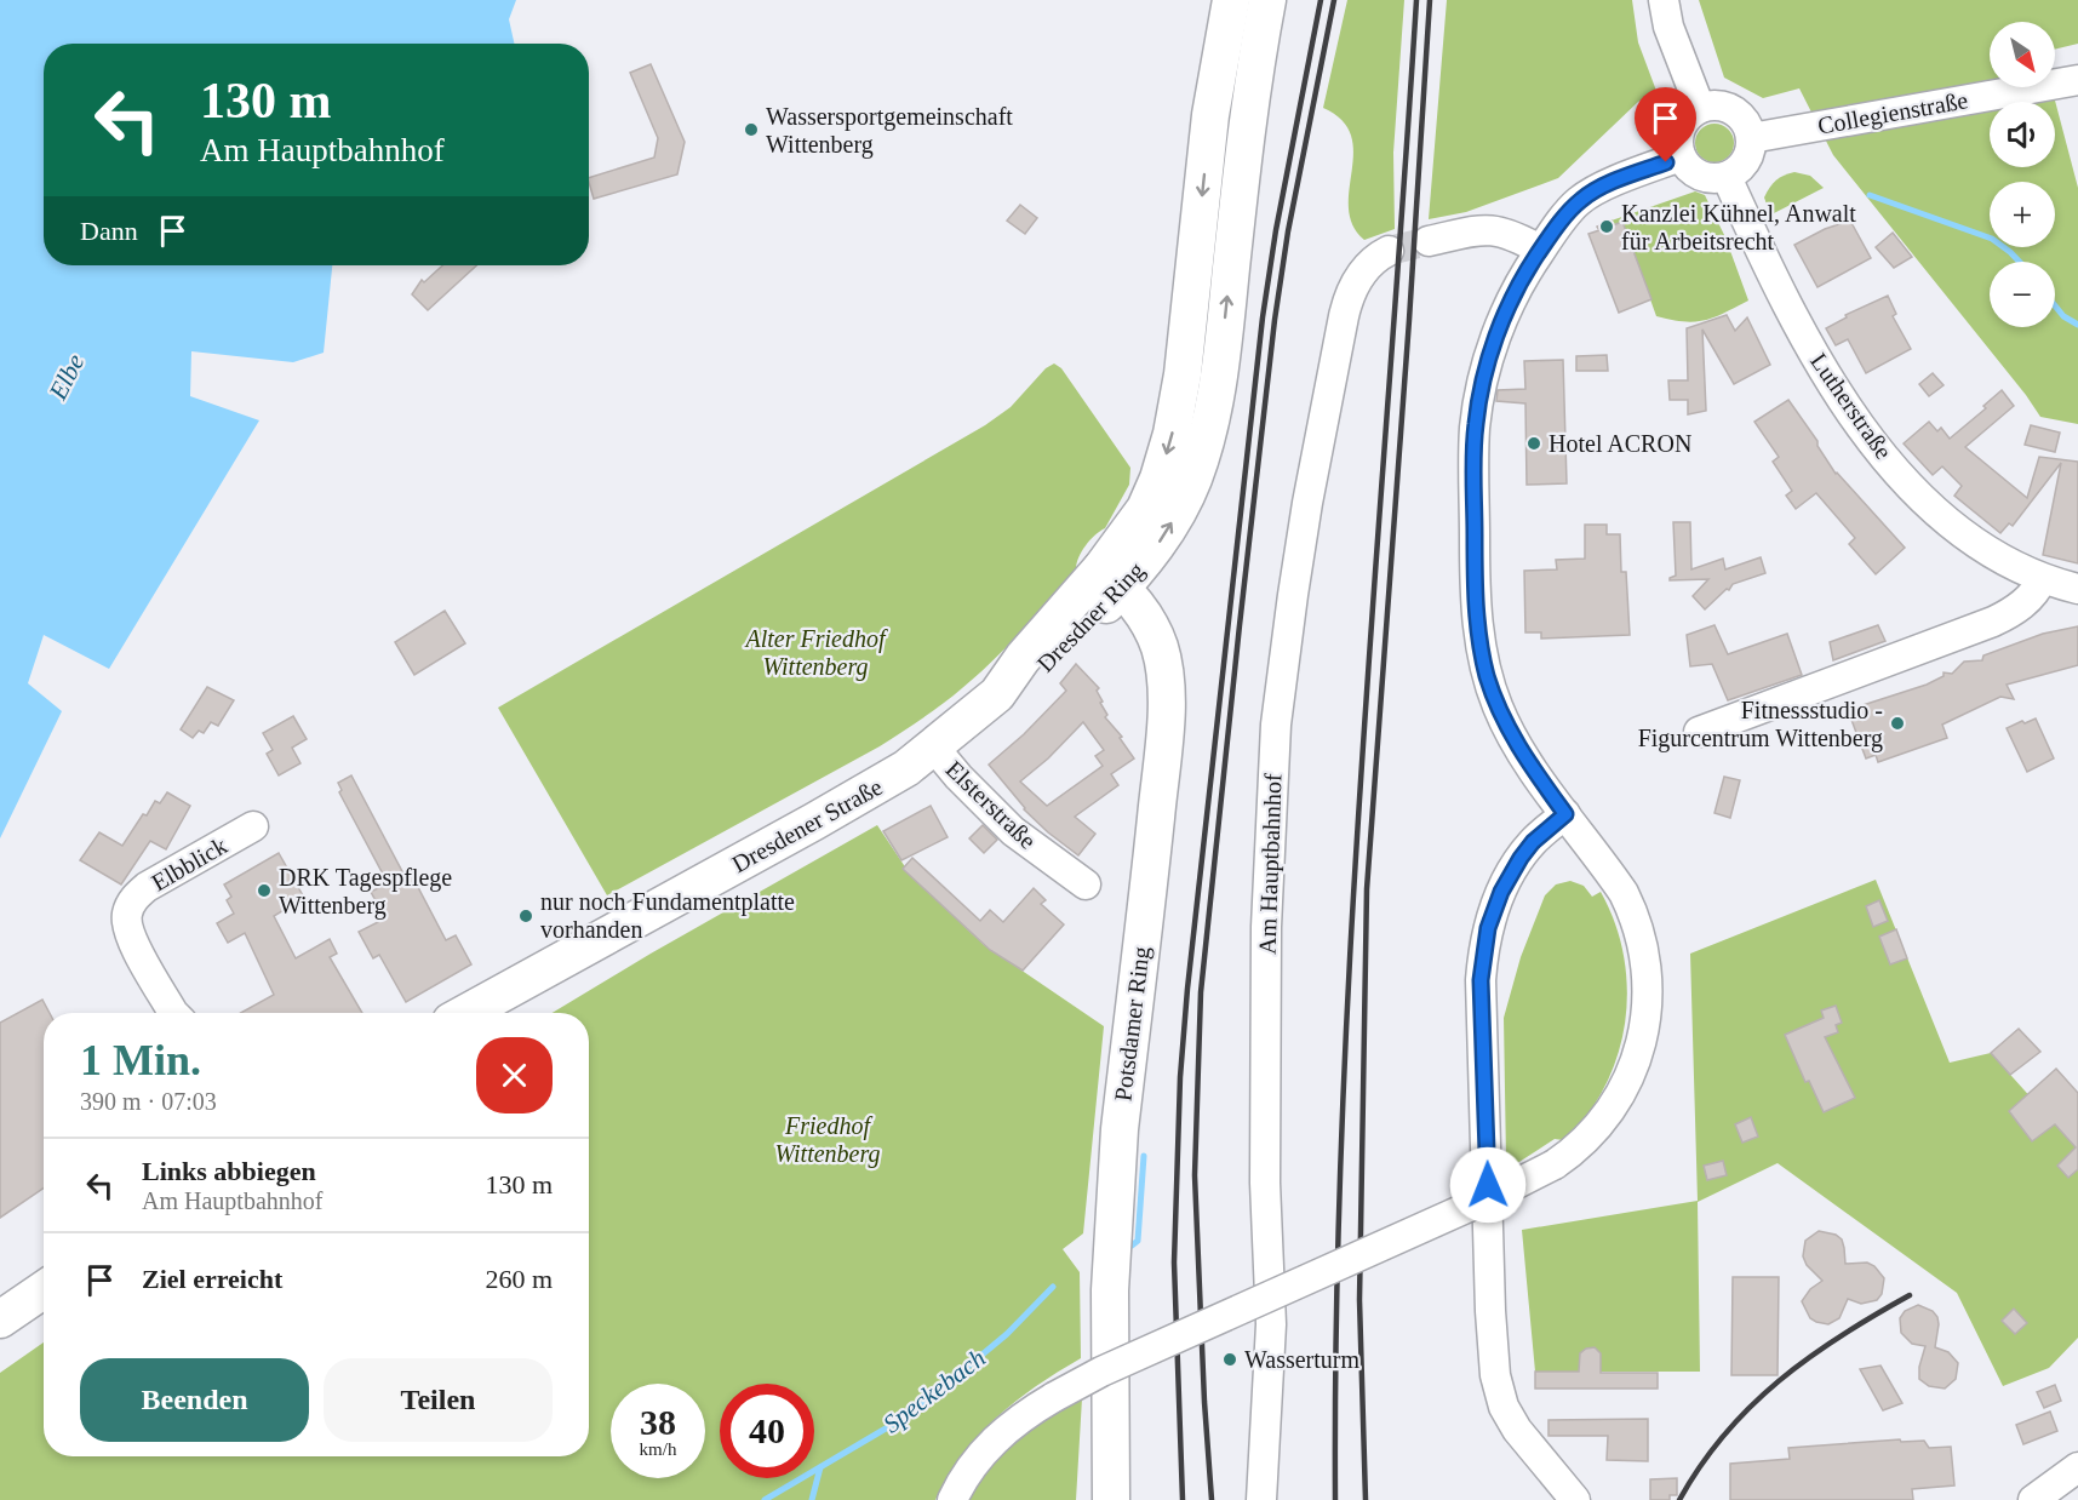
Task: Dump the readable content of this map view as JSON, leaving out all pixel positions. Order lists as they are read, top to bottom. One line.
{"streets":{"main road":["Dresdner Ring","Dresdener Straße","Potsdamer Ring"],"street":["Collegienstraße","Lutherstraße","Elsterstraße","Elbblick","Am Hauptbahnhof"]},"crossings":[["Collegienstraße","Lutherstraße"],["Dresdner Ring","Dresdener Straße"],["Dresdner Ring","Potsdamer Ring"],["Elsterstraße","Dresdener Straße"]],"water":["Elbe","Speckebach"],"parks":["Alter Friedhof Wittenberg","Friedhof Wittenberg"],"places":["Wassersportgemeinschaft Wittenberg","Kanzlei Kühnel, Anwalt für Arbeitsrecht","Hotel ACRON","Fitnessstudio - Figurcentrum Wittenberg","DRK Tagespflege Wittenberg","nur noch Fundamentplatte vorhanden","Wasserturm"],"north":"bottom right","page":{"map_buttons":["+","−"],"turn":["130 m","Am Hauptbahnhof"],"then":"Dann","heading":["1 Min.","390 m · 07:03"],"list":[{"name":"Links abbiegen","note":"Am Hauptbahnhof","value":"130 m"},{"name":"Ziel erreicht","value":"260 m"}],"buttons":["Beenden","Teilen"],"speed":"38 km/h","limit":"40"}}
